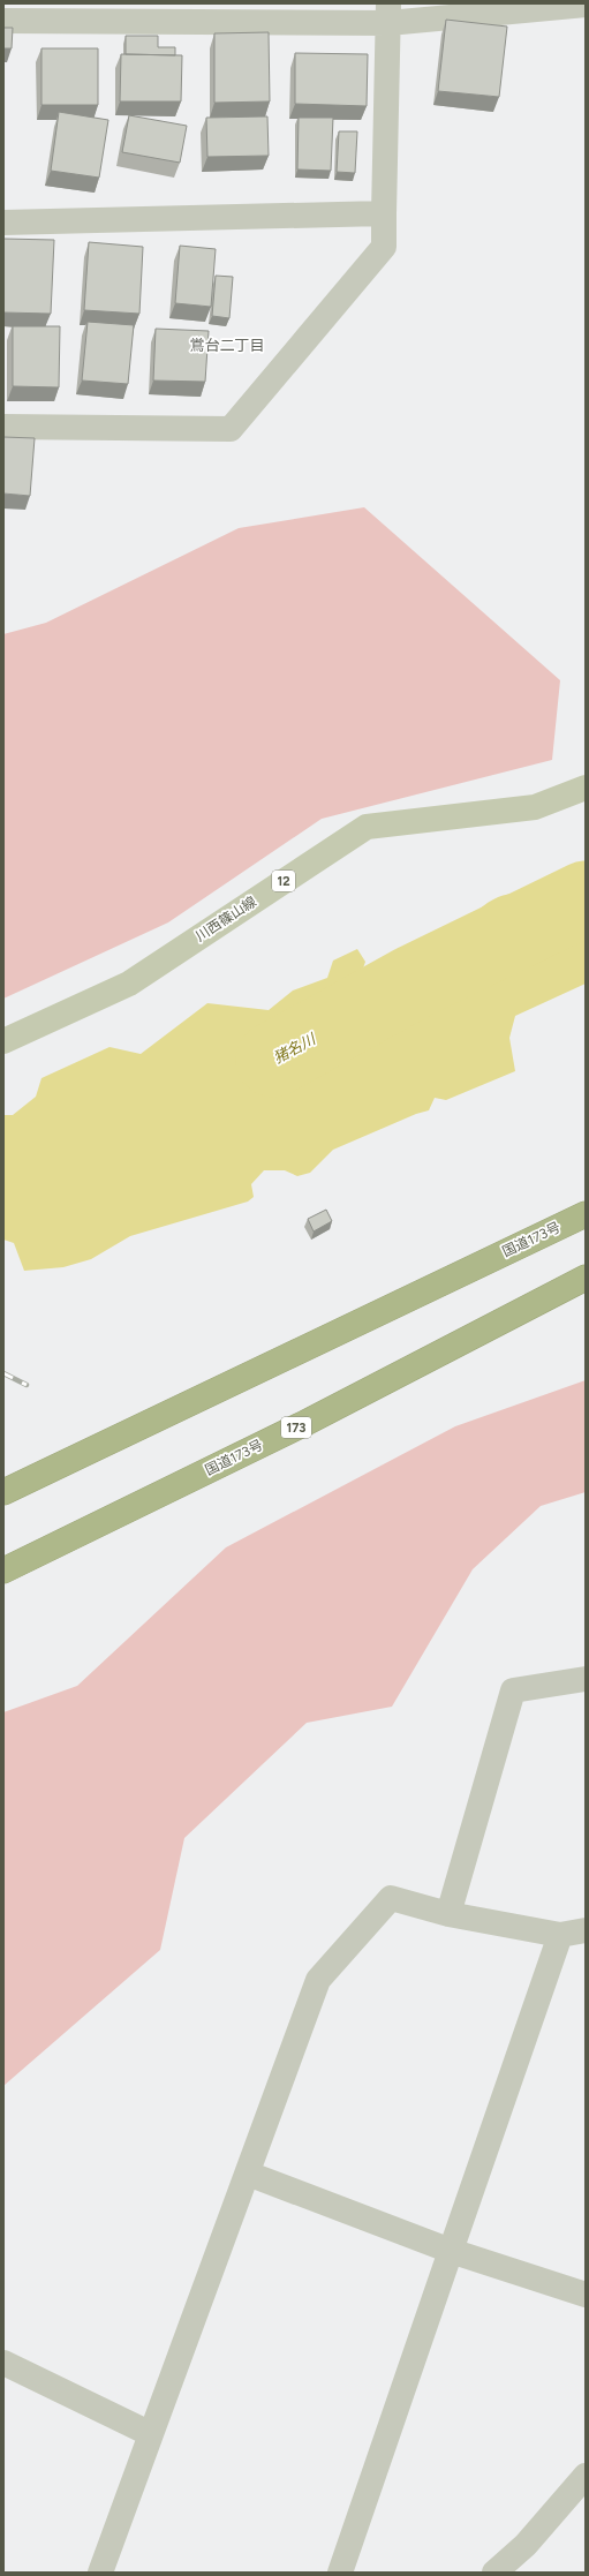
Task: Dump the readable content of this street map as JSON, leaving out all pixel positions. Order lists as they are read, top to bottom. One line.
{"streets":{"highway":["国道173号","173"],"main road":["12","川西篠山線"]},"districts":["鴬台二丁目"],"water":["猪名川"]}
